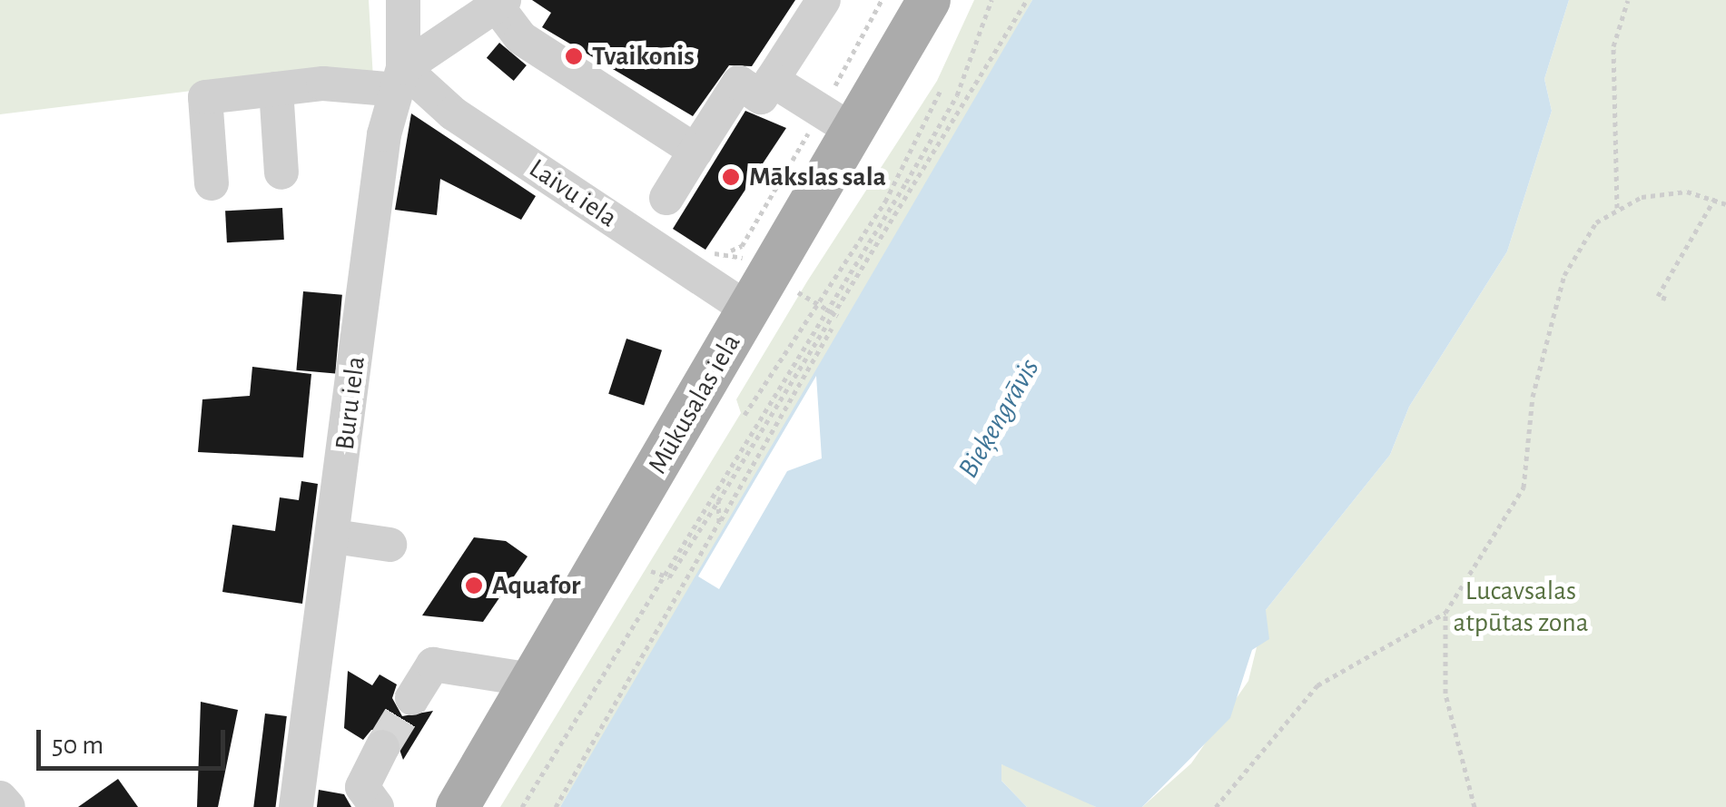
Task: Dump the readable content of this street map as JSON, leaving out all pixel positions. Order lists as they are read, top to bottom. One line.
{"streets":{"main road":["Mūkusalas iela"],"street":["Laivu iela","Buru iela"]},"crossings":[["Laivu iela","Buru iela"],["Laivu iela","Mūkusalas iela"]],"water":["Bieķengrāvis"],"parks":["Lucavsalas atpūtas zona"],"places":["Tvaikonis","Mākslas sala","Aquafor"],"scale_bar":"50 m"}
